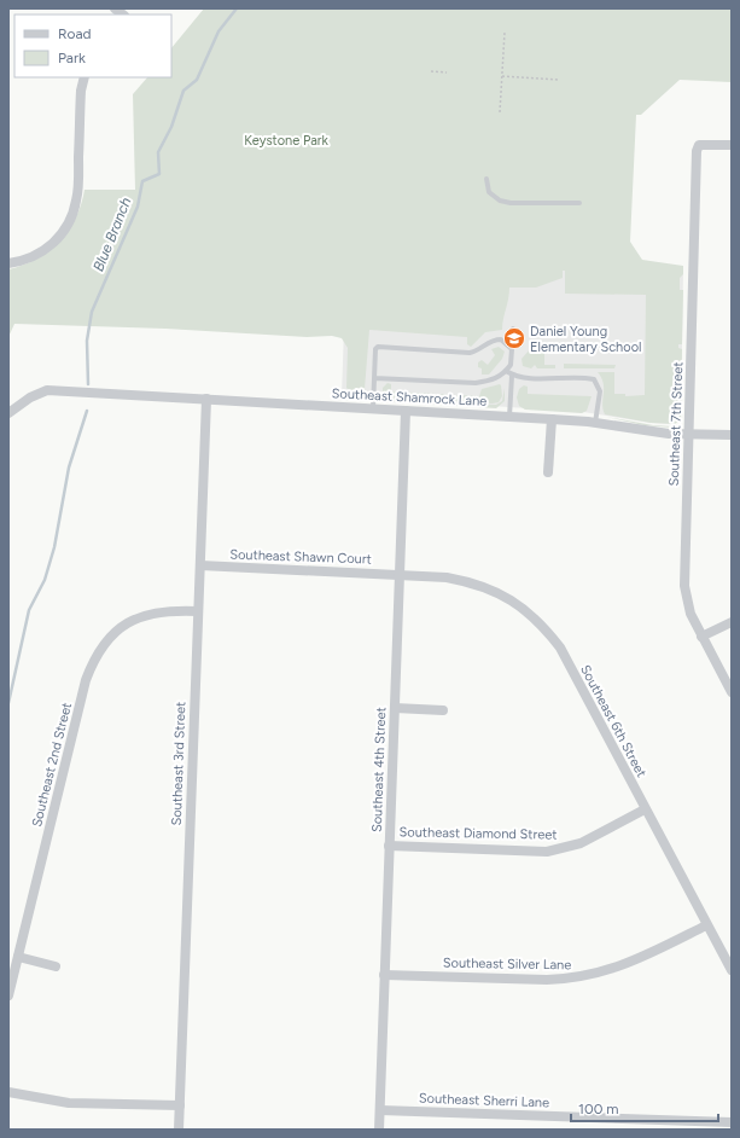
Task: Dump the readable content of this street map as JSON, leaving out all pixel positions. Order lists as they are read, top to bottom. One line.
{"streets":{"street":["Southeast Shamrock Lane","Southeast 7th Street","Southeast Shawn Court","Southeast 6th Street","Southeast 3rd Street","Southeast 2nd Street","Southeast 4th Street","Southeast Diamond Street","Southeast Silver Lane","Southeast Sherri Lane"]},"crossings":[["Southeast Shamrock Lane","Southeast 7th Street"],["Southeast Shamrock Lane","Southeast 3rd Street"],["Southeast Shamrock Lane","Southeast 4th Street"],["Southeast Shawn Court","Southeast 6th Street"],["Southeast Shawn Court","Southeast 3rd Street"],["Southeast Shawn Court","Southeast 4th Street"],["Southeast 6th Street","Southeast 4th Street"],["Southeast 6th Street","Southeast Diamond Street"],["Southeast 6th Street","Southeast Silver Lane"],["Southeast 3rd Street","Southeast 2nd Street"],["Southeast 4th Street","Southeast Diamond Street"],["Southeast 4th Street","Southeast Silver Lane"],["Southeast 4th Street","Southeast Sherri Lane"]],"water":["Blue Branch"],"parks":["Keystone Park"],"places":{"school or university":["Daniel Young Elementary School"]},"legend":["Road","Park"],"scale_bar":"100 m"}
